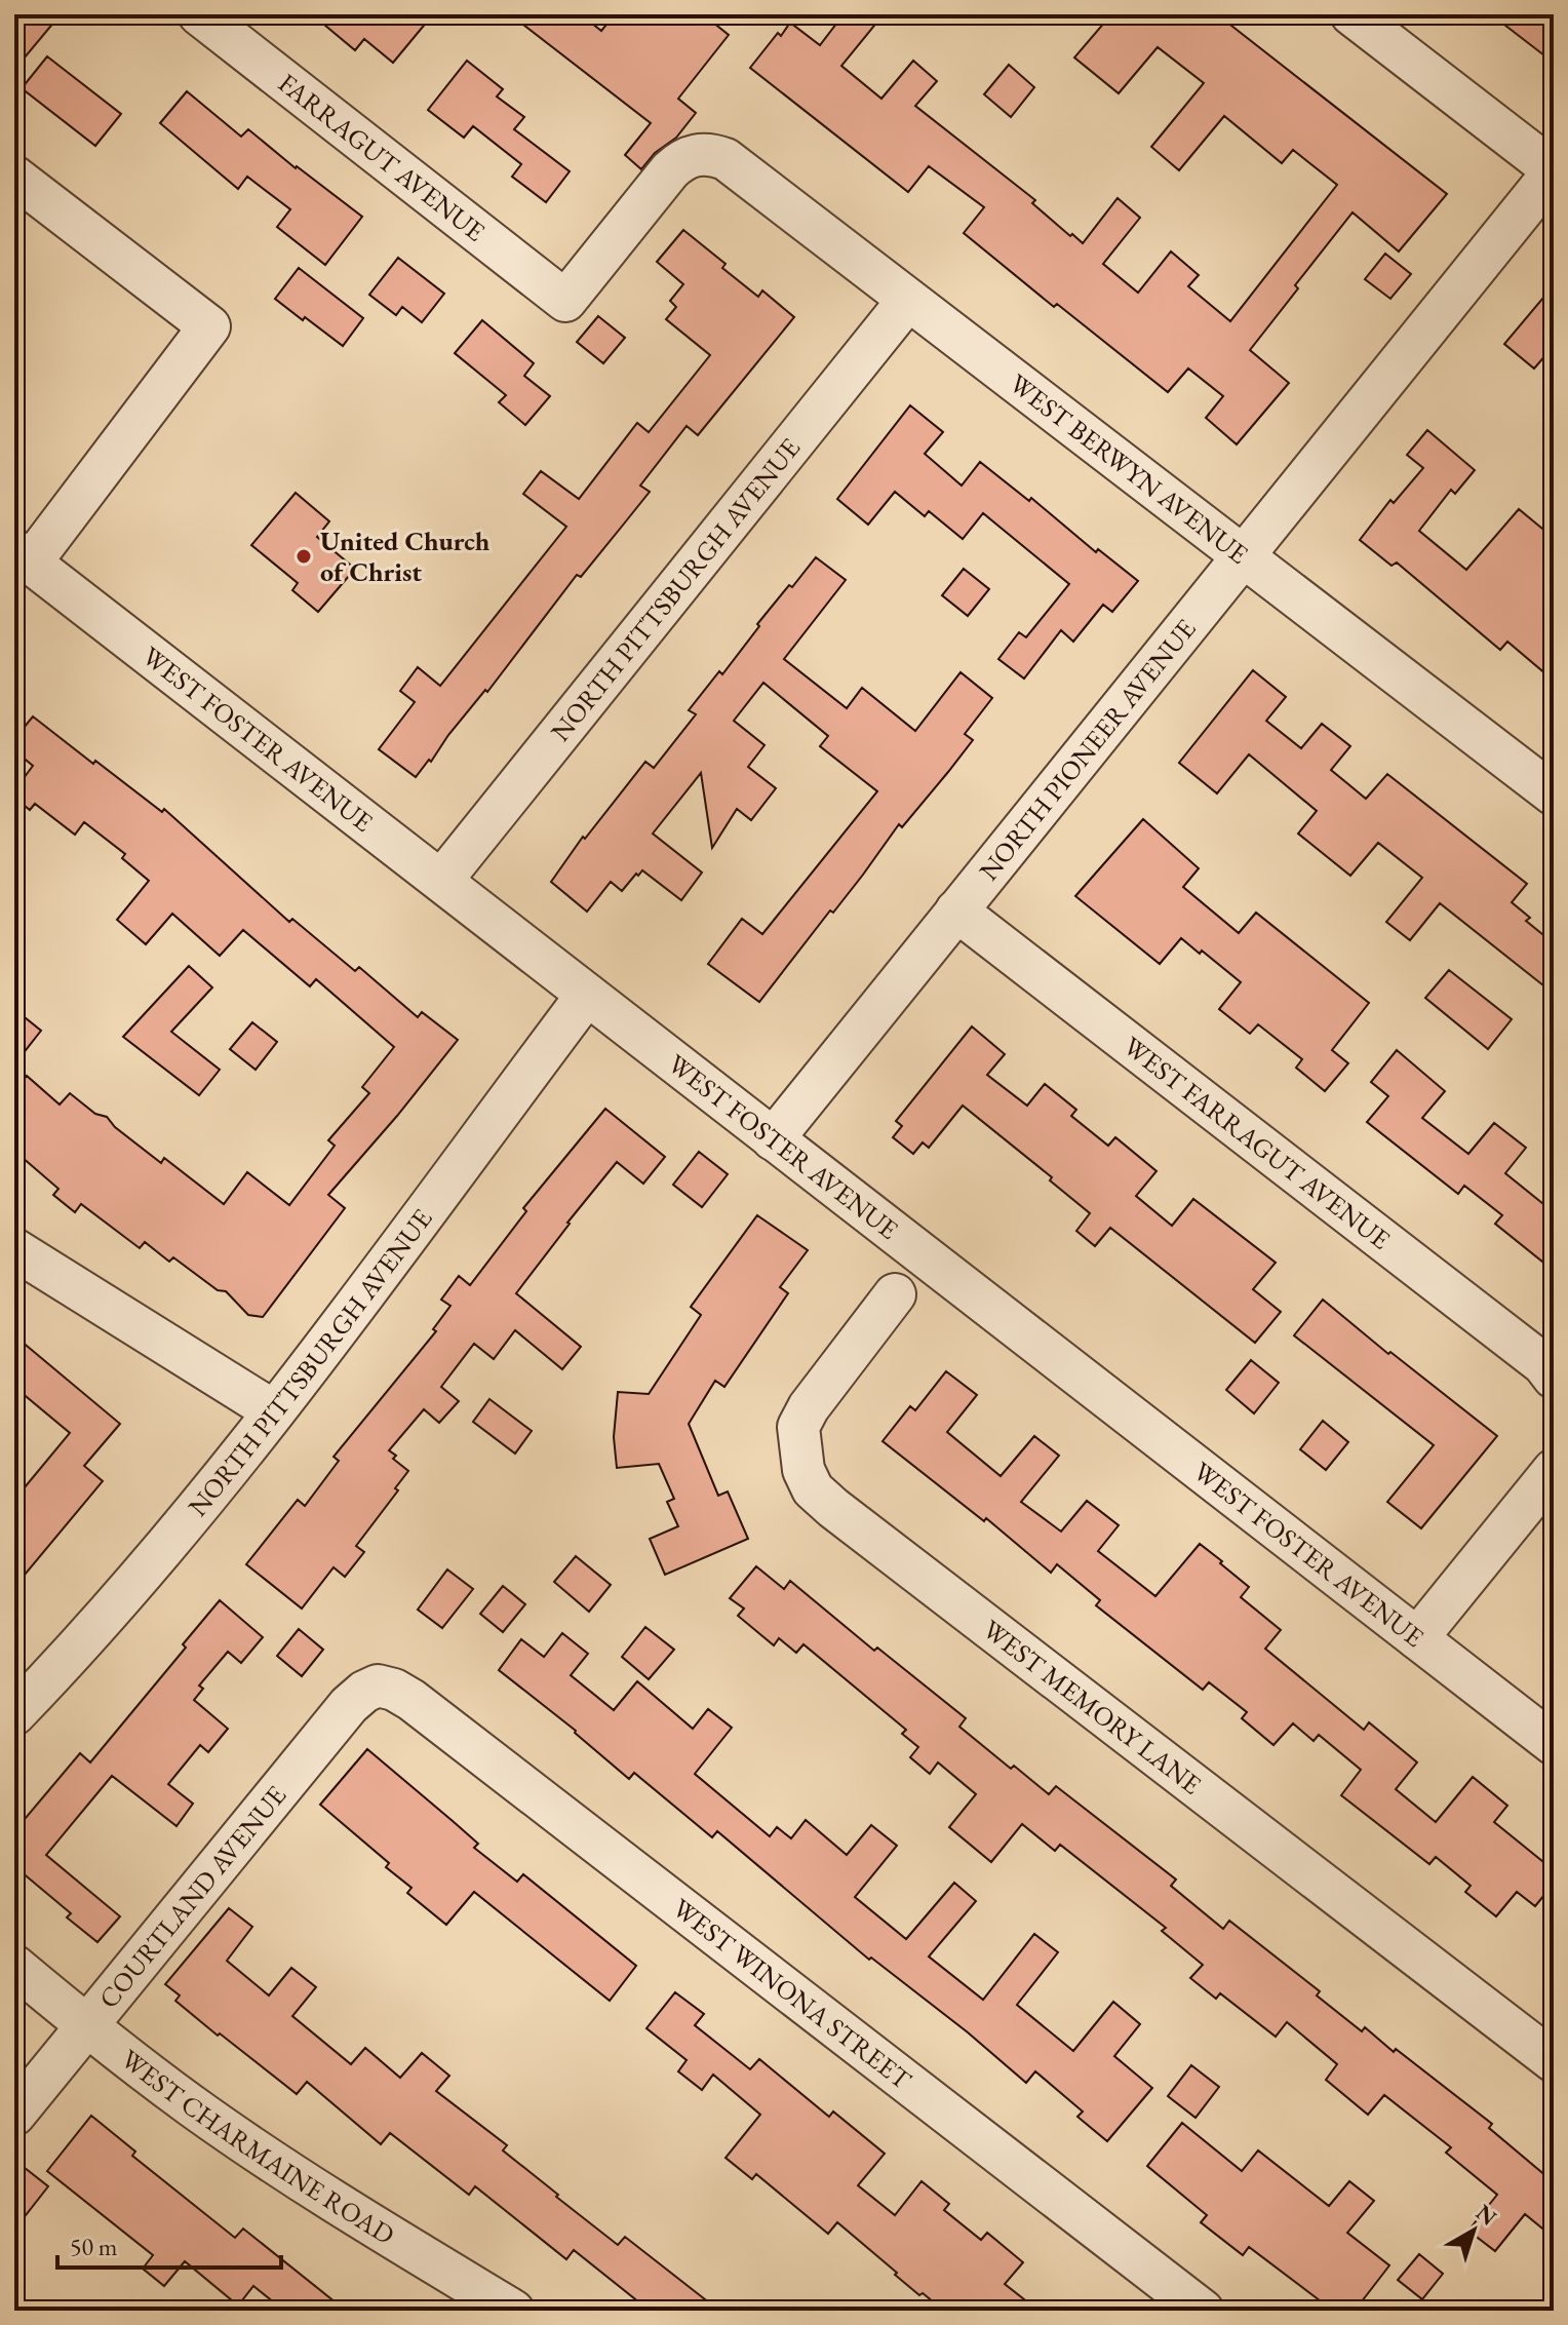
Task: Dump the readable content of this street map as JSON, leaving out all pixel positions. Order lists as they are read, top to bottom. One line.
{"streets":{"street":["FARRAGUT AVENUE","WEST BERWYN AVENUE","NORTH PITTSBURGH AVENUE","WEST FOSTER AVENUE","NORTH PIONEER AVENUE","WEST FARRAGUT AVENUE","WEST MEMORY LANE","COURTLAND AVENUE","WEST WINONA STREET","WEST CHARMAINE ROAD"]},"crossings":[["FARRAGUT AVENUE","WEST BERWYN AVENUE"],["WEST BERWYN AVENUE","NORTH PITTSBURGH AVENUE"],["WEST BERWYN AVENUE","NORTH PIONEER AVENUE"],["NORTH PITTSBURGH AVENUE","WEST FOSTER AVENUE"],["WEST FOSTER AVENUE","NORTH PIONEER AVENUE"],["NORTH PIONEER AVENUE","WEST FARRAGUT AVENUE"],["COURTLAND AVENUE","WEST WINONA STREET"],["COURTLAND AVENUE","WEST CHARMAINE ROAD"]],"places":["United Church of Christ"],"scale_bar":"50 m","north":"top right"}
